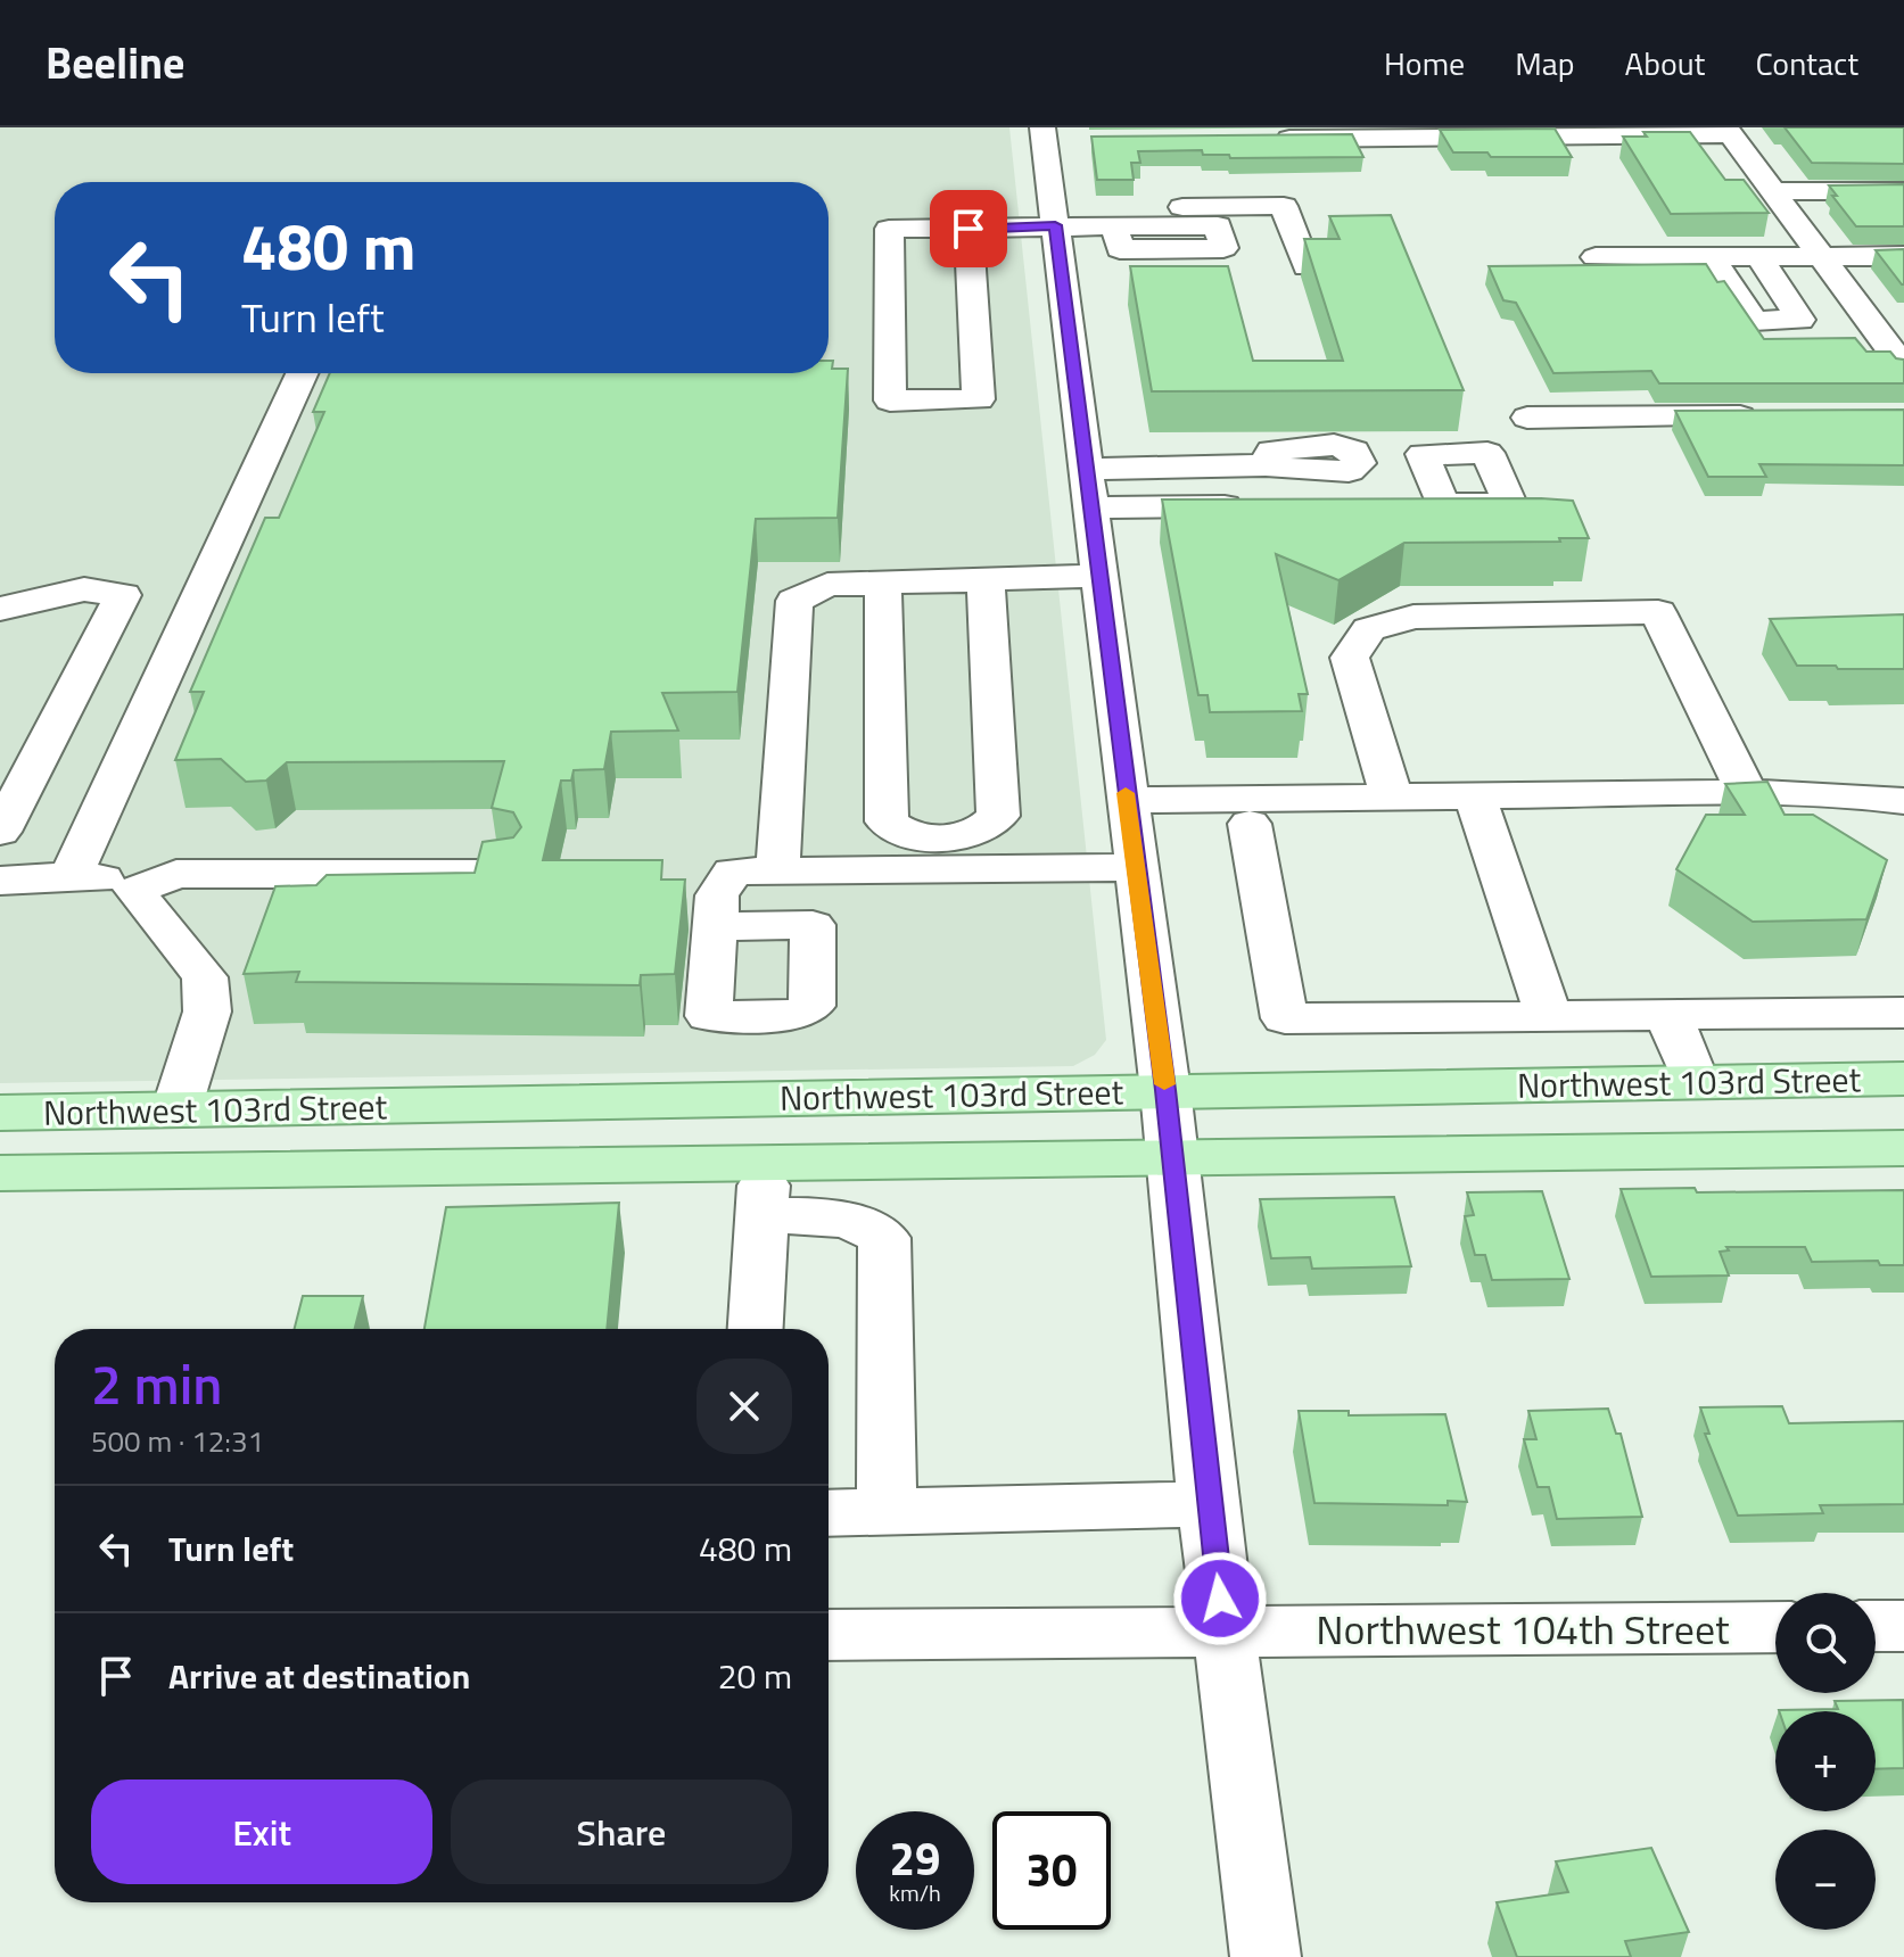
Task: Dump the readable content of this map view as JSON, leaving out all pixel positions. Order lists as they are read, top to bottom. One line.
{"streets":{"main road":["Northwest 103rd Street"],"street":["Northwest 104th Street"]},"page":{"header":"Beeline","nav":["Home","Map","About","Contact"],"turn":["480 m","Turn left"],"heading":["2 min","500 m · 12:31"],"list":[{"name":"Turn left","value":"480 m"},{"name":"Arrive at destination","value":"20 m"}],"map_buttons":["+","−"],"buttons":["Exit","Share"],"speed":"29 km/h","limit":"30"}}
